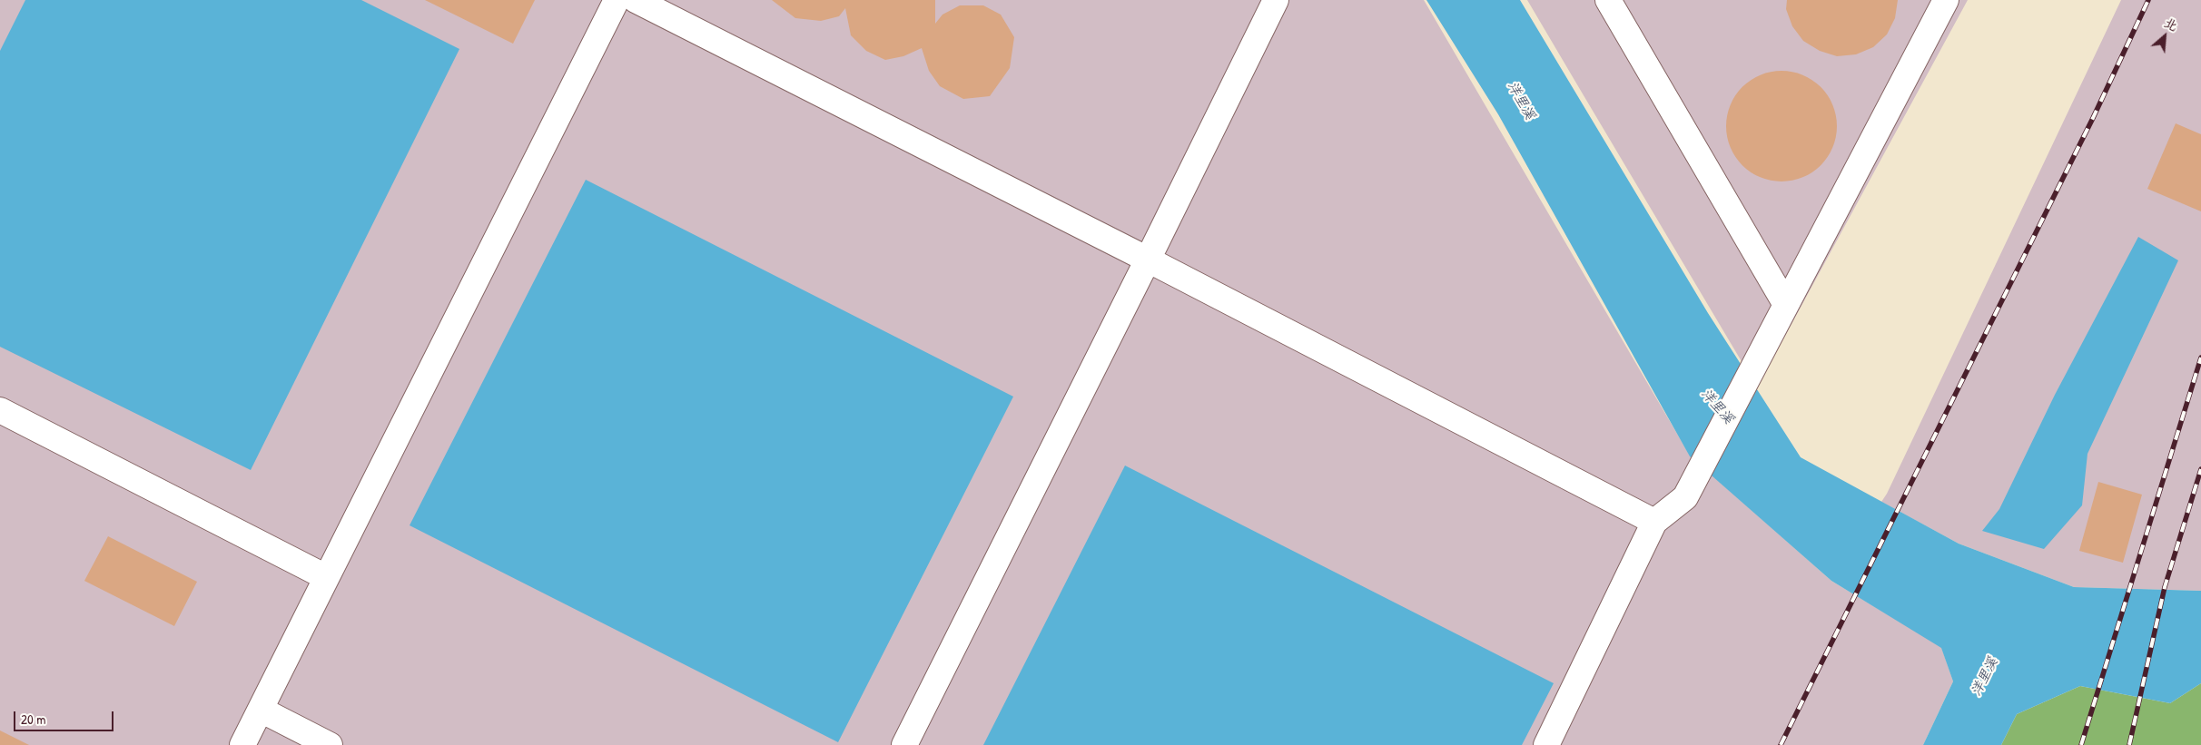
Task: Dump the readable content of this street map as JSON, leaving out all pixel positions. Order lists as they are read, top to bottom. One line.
{"water":["洋里溪"],"scale_bar":"20 m","north":"top right"}
